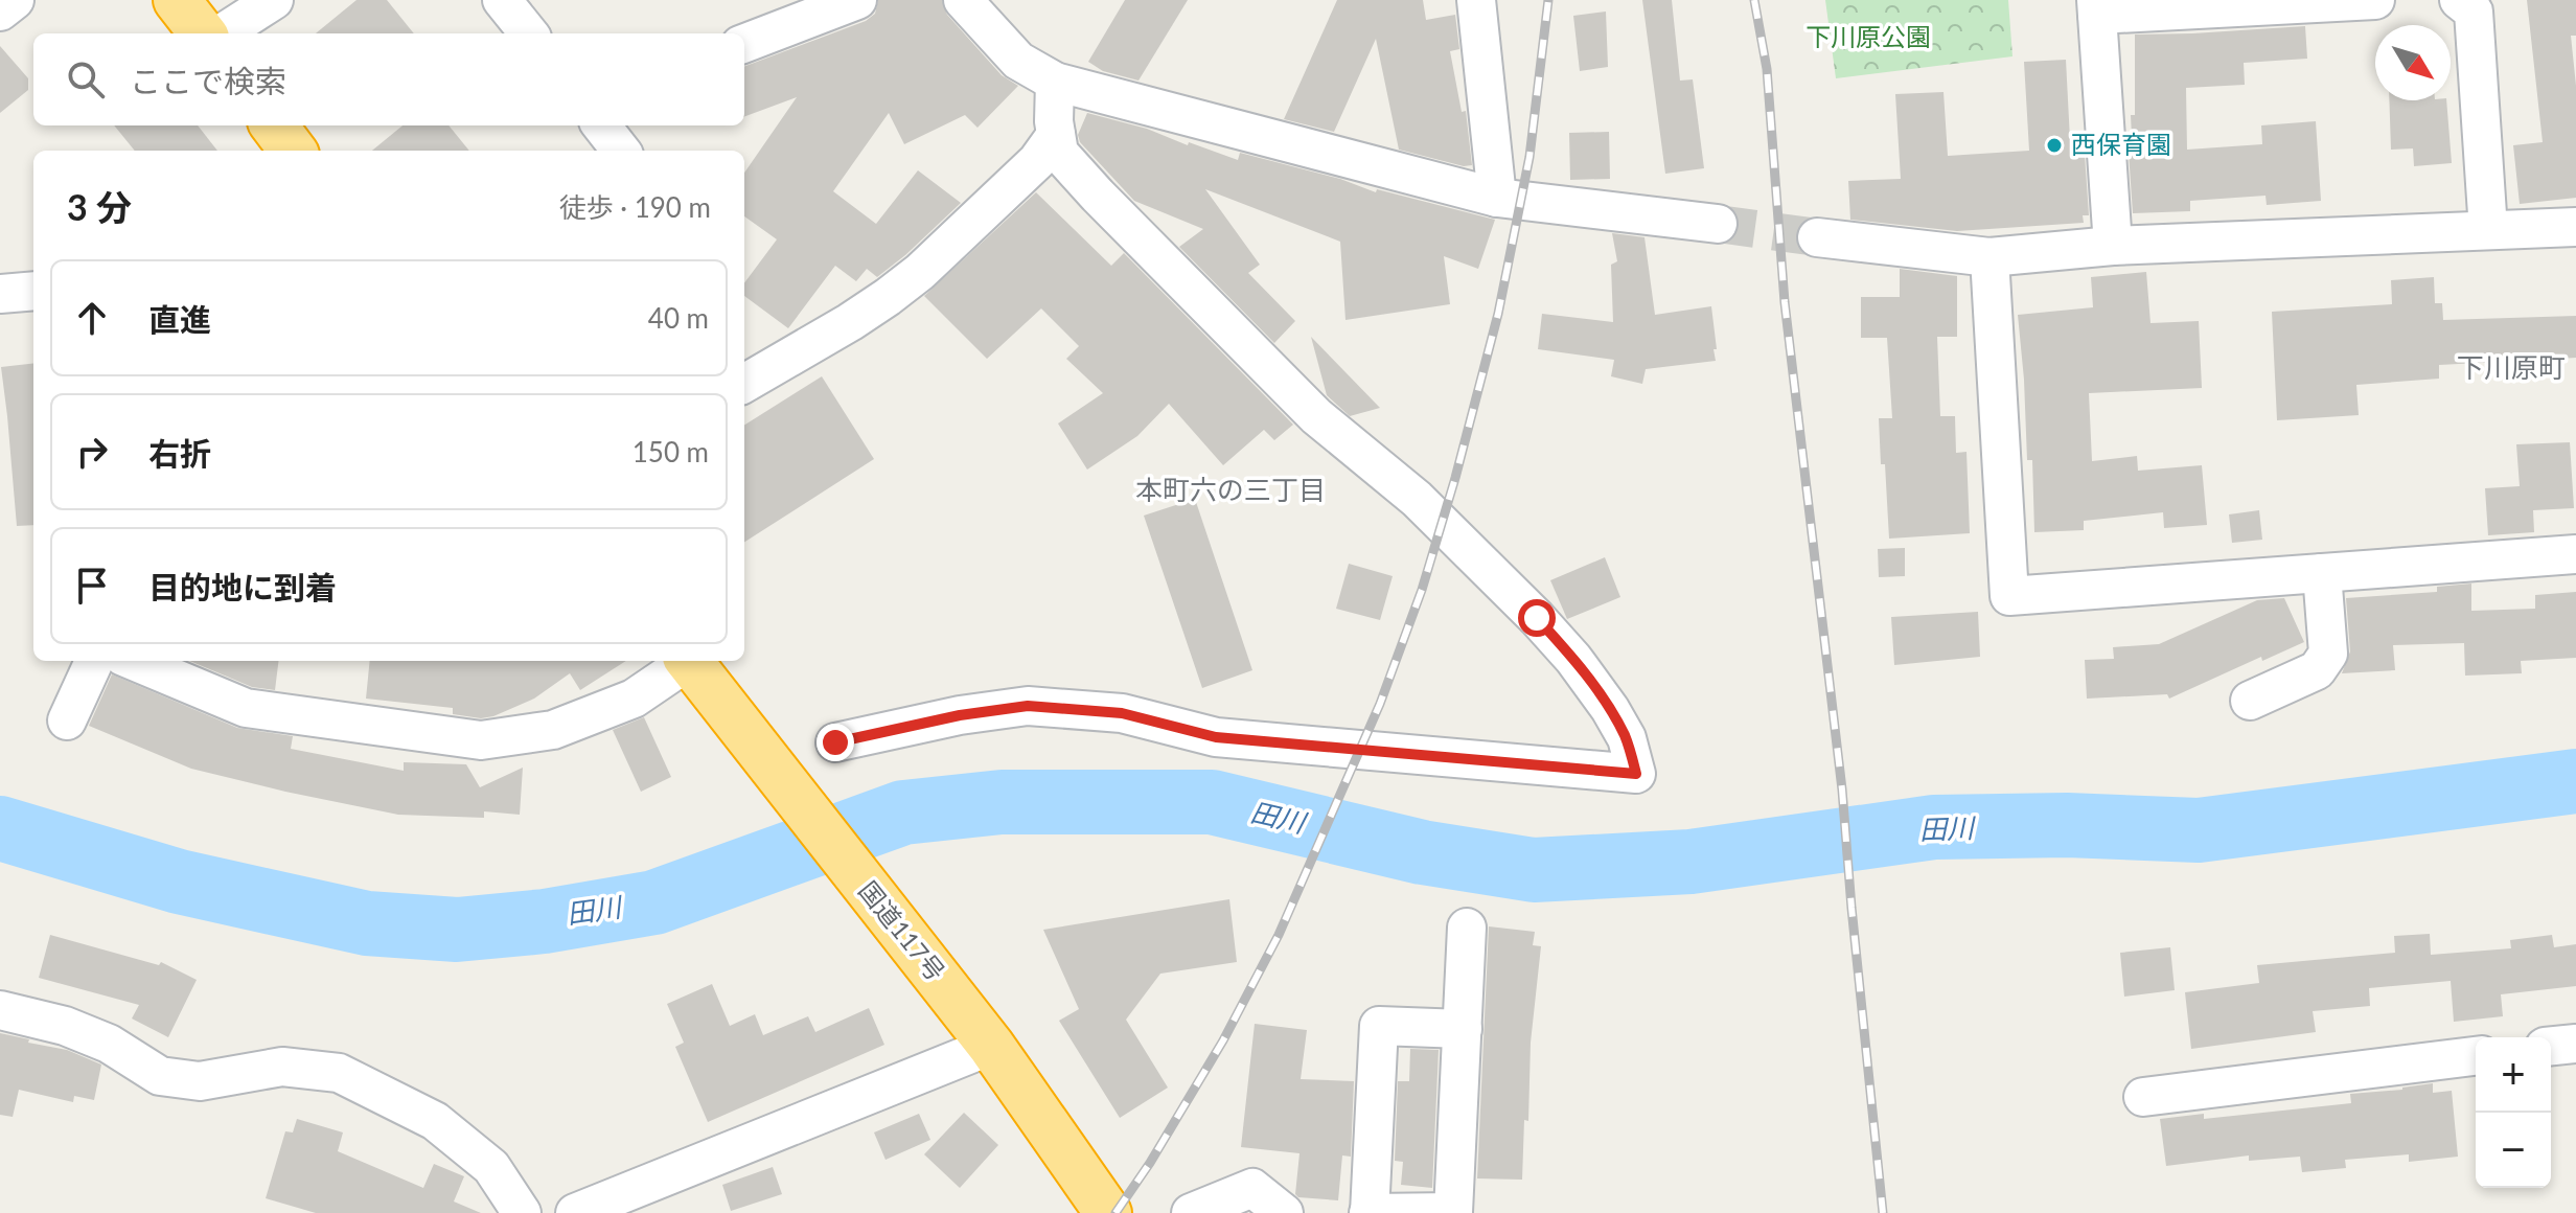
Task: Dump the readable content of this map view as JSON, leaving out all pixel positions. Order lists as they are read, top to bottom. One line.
{"streets":{"highway":["国道117号"]},"districts":["下川原町","本町六の三丁目"],"water":["田川"],"parks":["下川原公園"],"places":["西保育園"],"north":"bottom right","page":{"search":"ここで検索","heading":["3 分","徒歩 · 190 m"],"list":[["直進","40 m"],["右折","150 m"],"目的地に到着"],"map_buttons":["+","−"]}}
